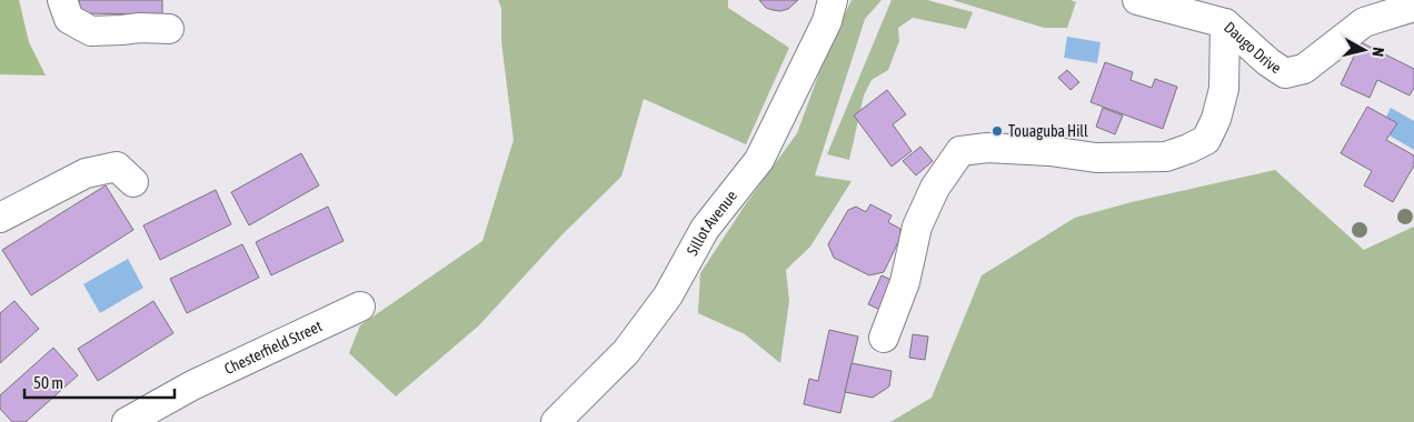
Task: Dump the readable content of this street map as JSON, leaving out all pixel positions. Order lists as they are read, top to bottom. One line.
{"streets":{"street":["Daugo Drive","Sillot Avenue","Chesterfield Street"]},"places":["Touaguba Hill"],"scale_bar":"50 m","north":"right"}
